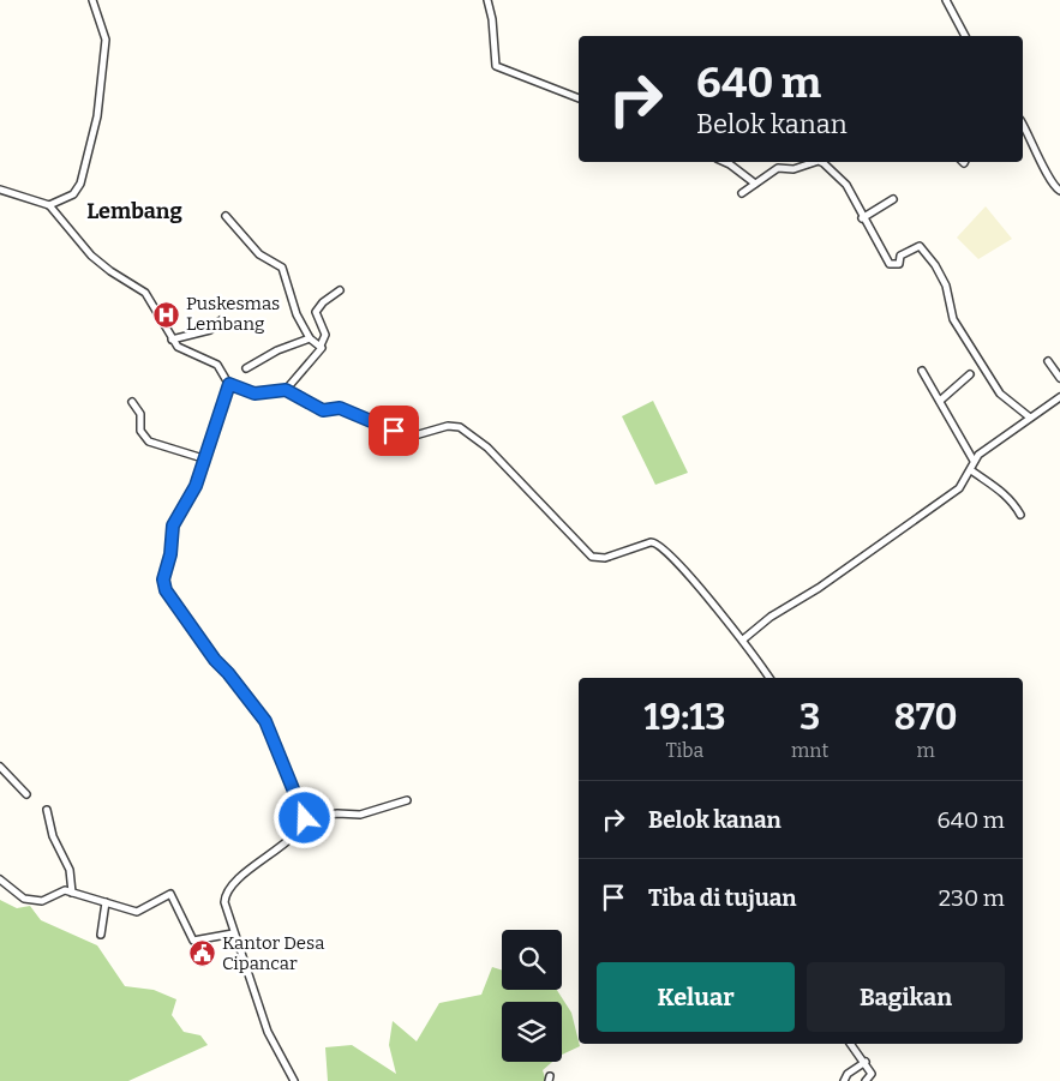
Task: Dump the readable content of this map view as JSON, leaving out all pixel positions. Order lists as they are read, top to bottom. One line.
{"districts":["Lembang"],"places":{"hospital":["Puskesmas Lembang"],"public building":["Kantor Desa Cipancar"]},"page":{"turn":["640 m","Belok kanan"],"eta":["19:13","Tiba","3","mnt","870","m"],"list":[{"name":"Belok kanan","value":"640 m"},{"name":"Tiba di tujuan","value":"230 m"}],"buttons":["Keluar","Bagikan"]}}
